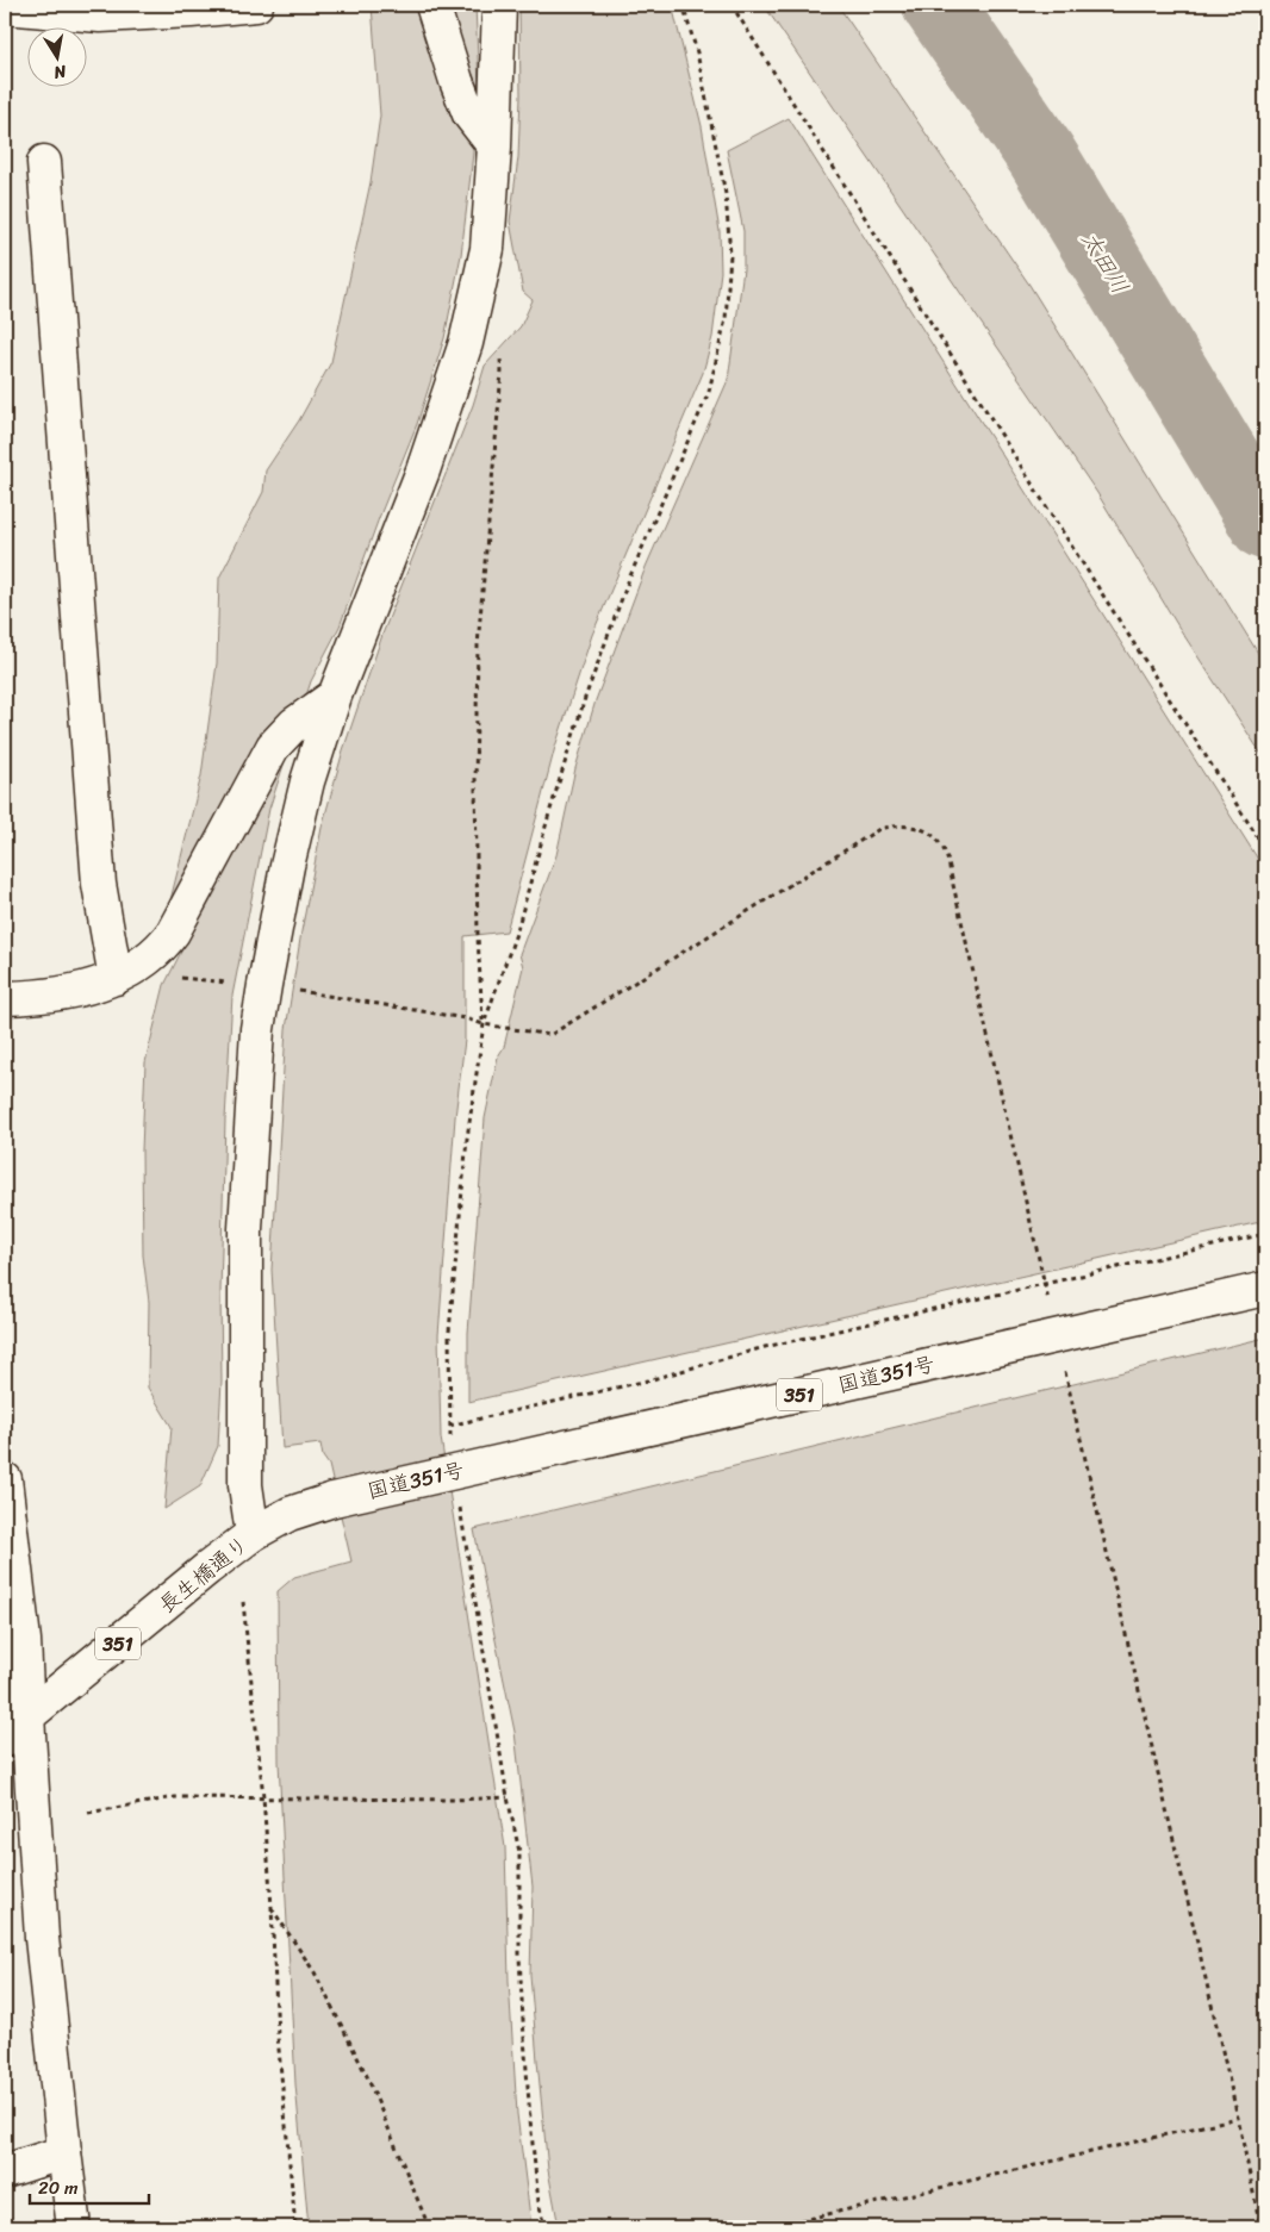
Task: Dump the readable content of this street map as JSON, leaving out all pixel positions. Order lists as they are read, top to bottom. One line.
{"streets":{"main road":["国道351号","351","長生橋通り"]},"crossings":[["国道351号","長生橋通り"]],"water":["太田川"],"scale_bar":"20 m","north":"bottom"}
